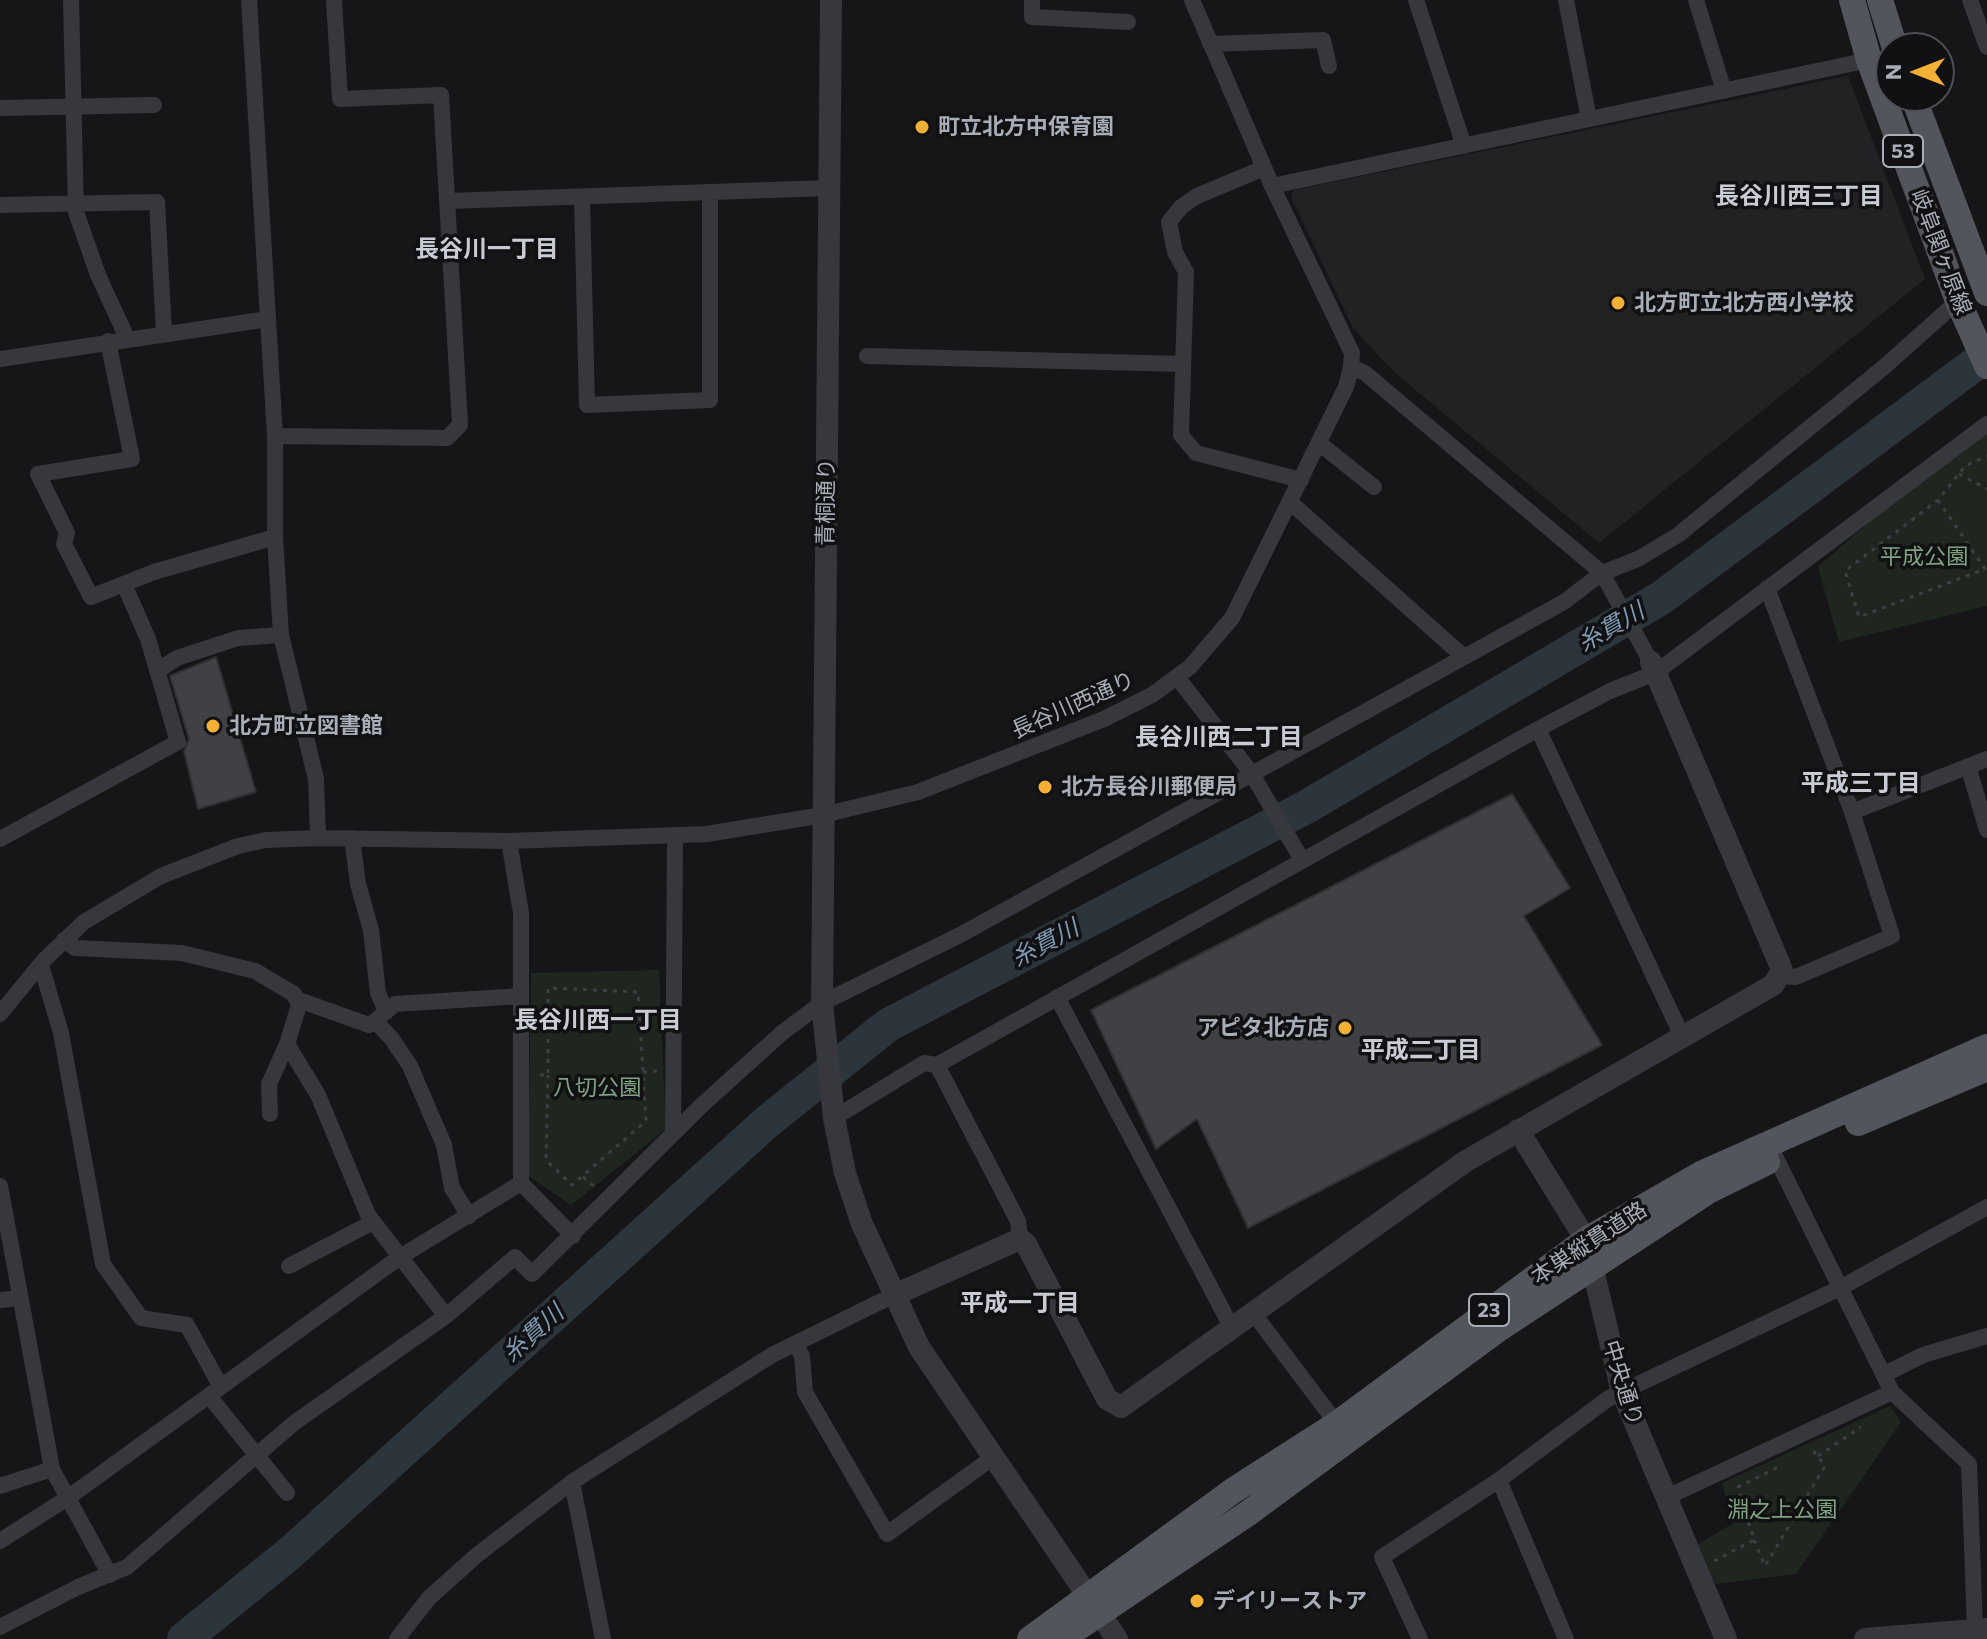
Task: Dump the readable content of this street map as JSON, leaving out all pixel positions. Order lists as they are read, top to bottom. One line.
{"streets":{"main road":["53","岐阜関ヶ原線","本巣縦貫道路","23"],"street":["青桐通り","長谷川西通り","中央通り"]},"crossings":[["青桐通り","長谷川西通り"],["青桐通り","本巣縦貫道路"],["本巣縦貫道路","中央通り"]],"districts":["長谷川西三丁目","長谷川一丁目","長谷川西二丁目","平成三丁目","長谷川西一丁目","平成二丁目","平成一丁目"],"water":["糸貫川"],"parks":["平成公園","八切公園","淵之上公園"],"places":["町立北方中保育園","北方町立北方西小学校","北方町立図書館","北方長谷川郵便局","アピタ北方店","デイリーストア"],"north":"left"}
